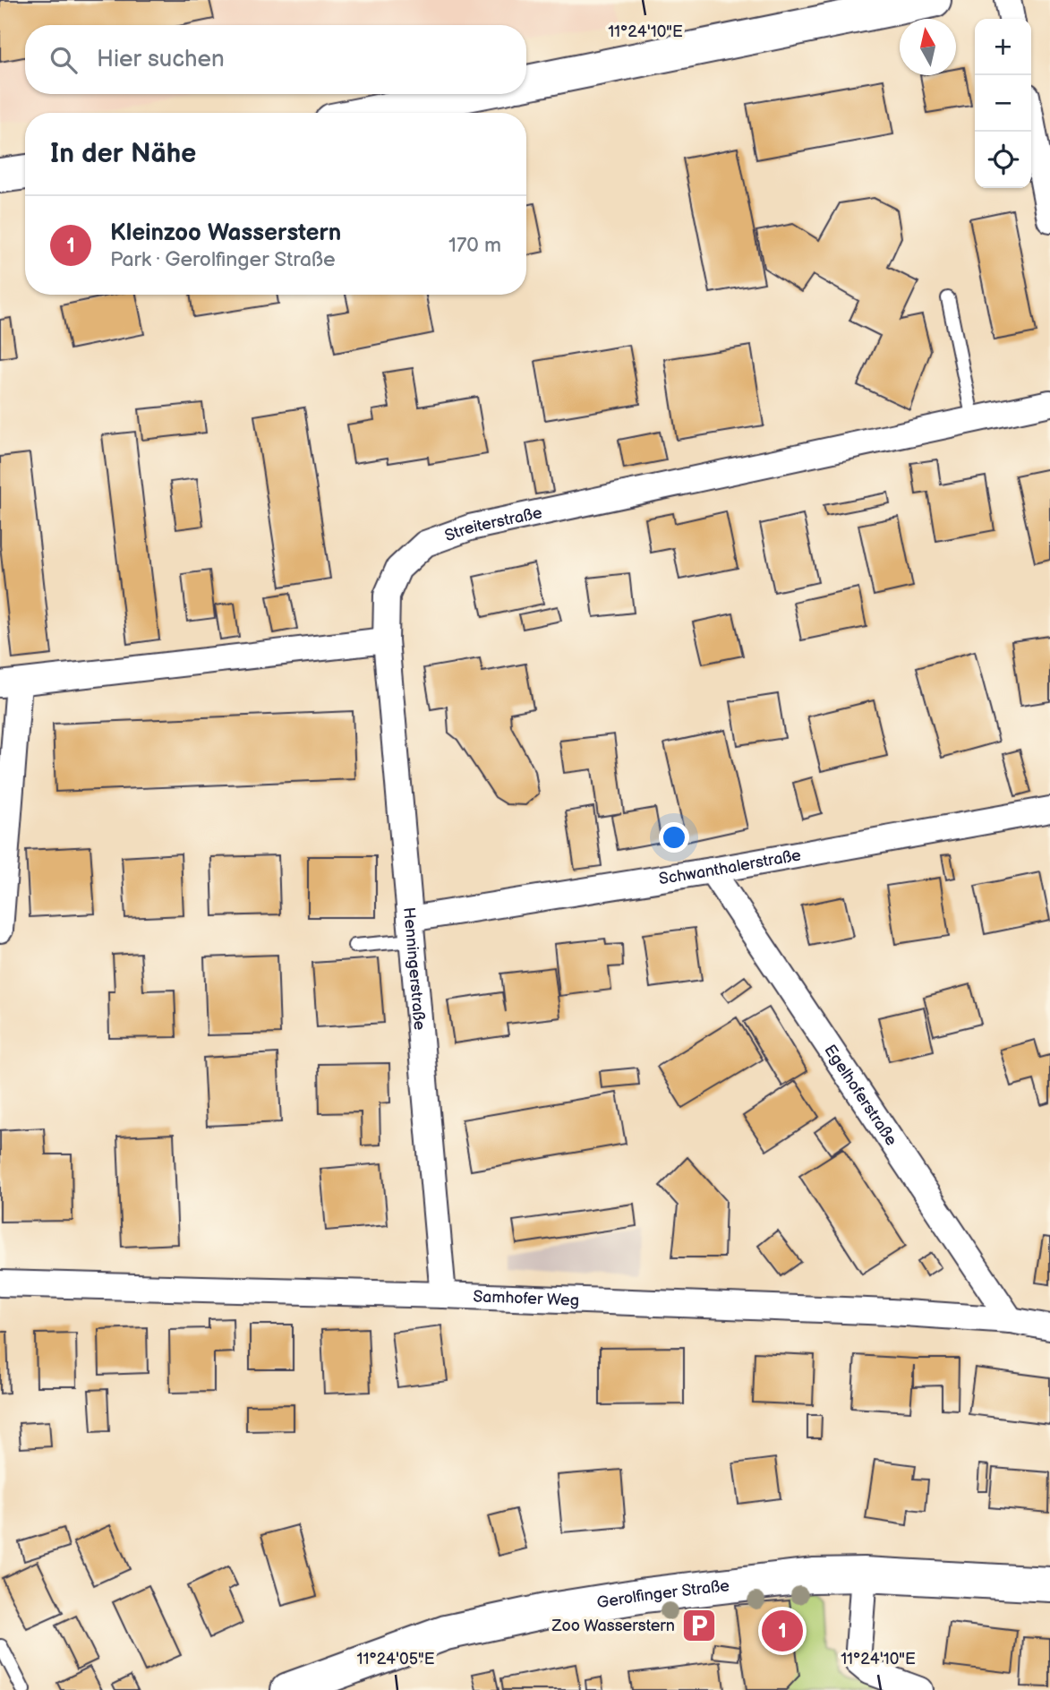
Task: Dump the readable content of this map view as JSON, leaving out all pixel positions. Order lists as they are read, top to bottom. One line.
{"streets":{"street":["Streiterstraße","Schwanthalerstraße","Henningerstraße","Egelhoferstraße","Samhofer Weg","Gerolfinger Straße"]},"crossings":[["Streiterstraße","Henningerstraße"],["Schwanthalerstraße","Henningerstraße"],["Schwanthalerstraße","Egelhoferstraße"],["Henningerstraße","Samhofer Weg"],["Egelhoferstraße","Samhofer Weg"]],"places":{"parking":["Zoo Wasserstern"]},"north":"top","page":{"map_buttons":["+","−"],"search":"Hier suchen","heading":"In der Nähe","list":[{"mark":"1","name":"Kleinzoo Wasserstern","note":"Park · Gerolfinger Straße","value":"170 m"}],"pins":"1"},"coordinates":["11°24'10\"E","11°24'05\"E"]}
